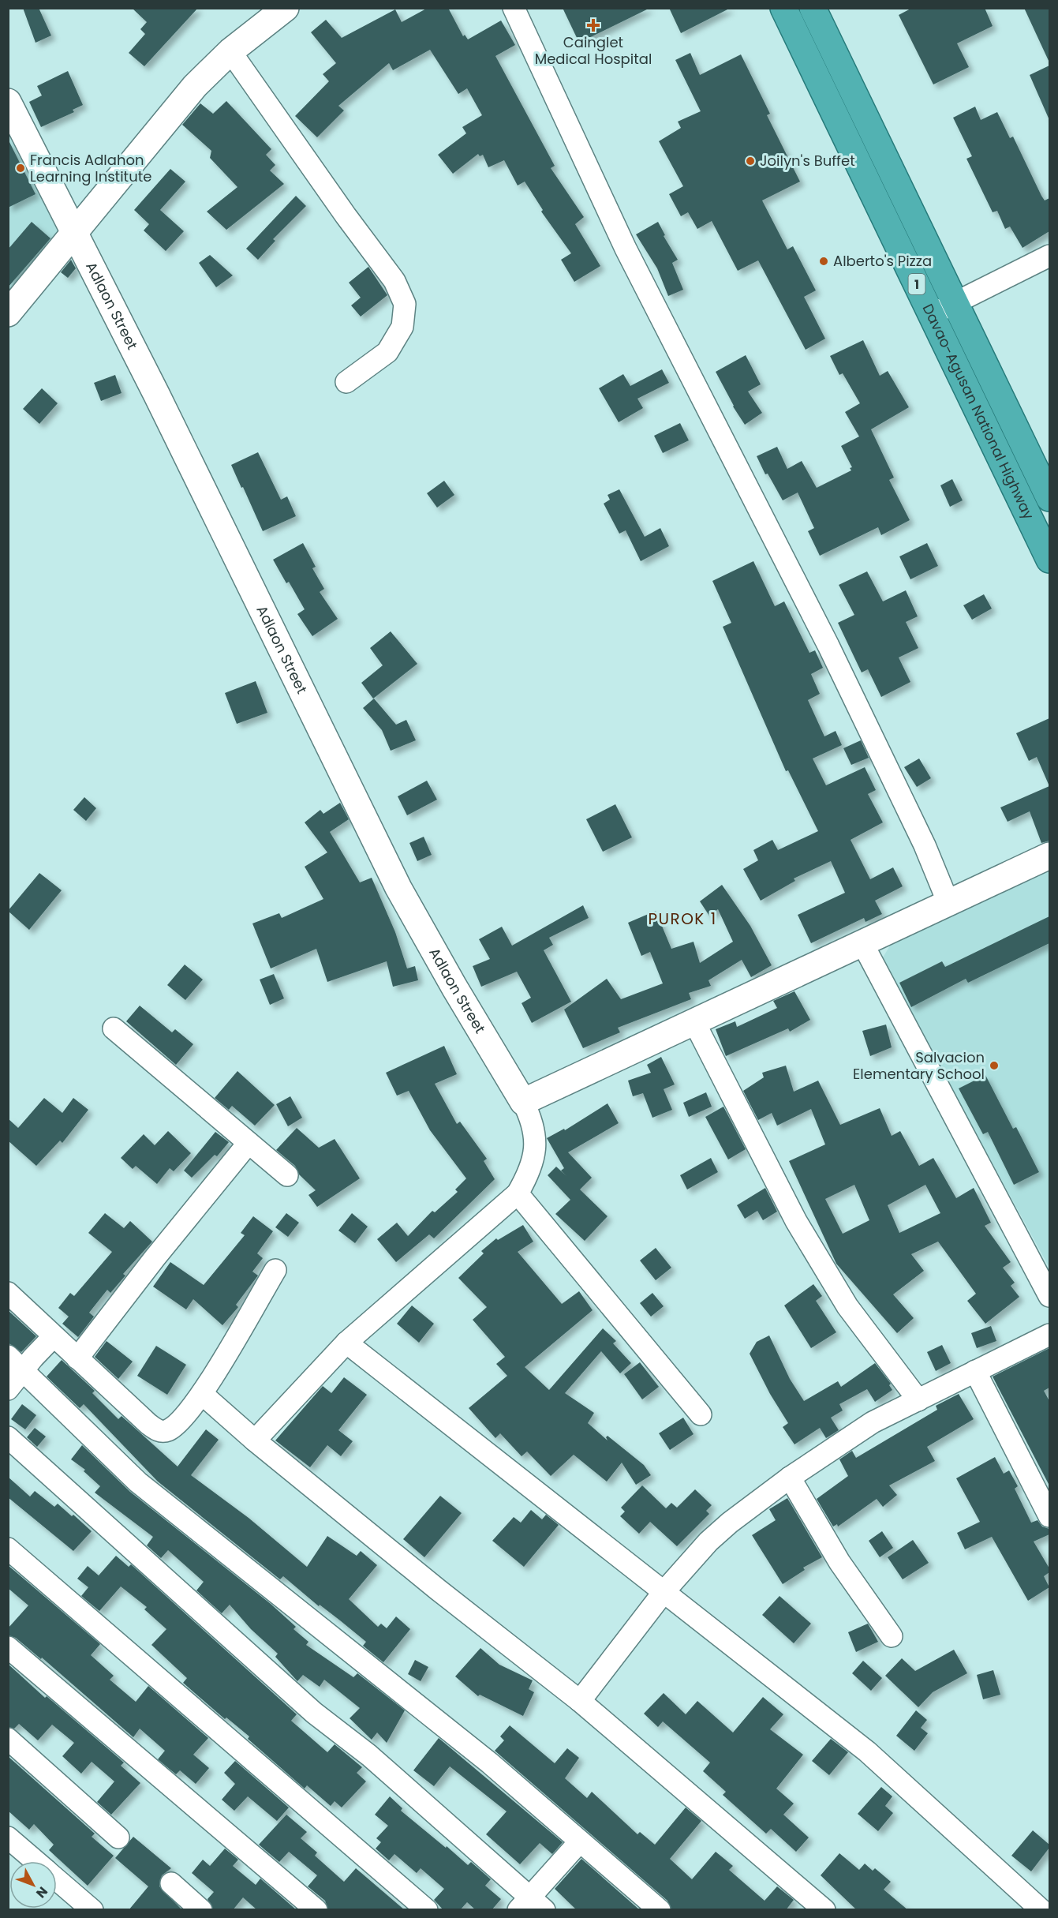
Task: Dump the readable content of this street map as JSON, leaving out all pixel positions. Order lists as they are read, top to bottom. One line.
{"streets":{"highway":["1","Davao-Agusan National Highway"],"street":["Adlaon Street"]},"districts":["PUROK 1"],"places":{"health":["Cainglet Medical Hospital"],"other":["Joilyn's Buffet","Francis Adlahon Learning Institute","Alberto's Pizza","Salvacion Elementary School"]},"north":"bottom right"}
